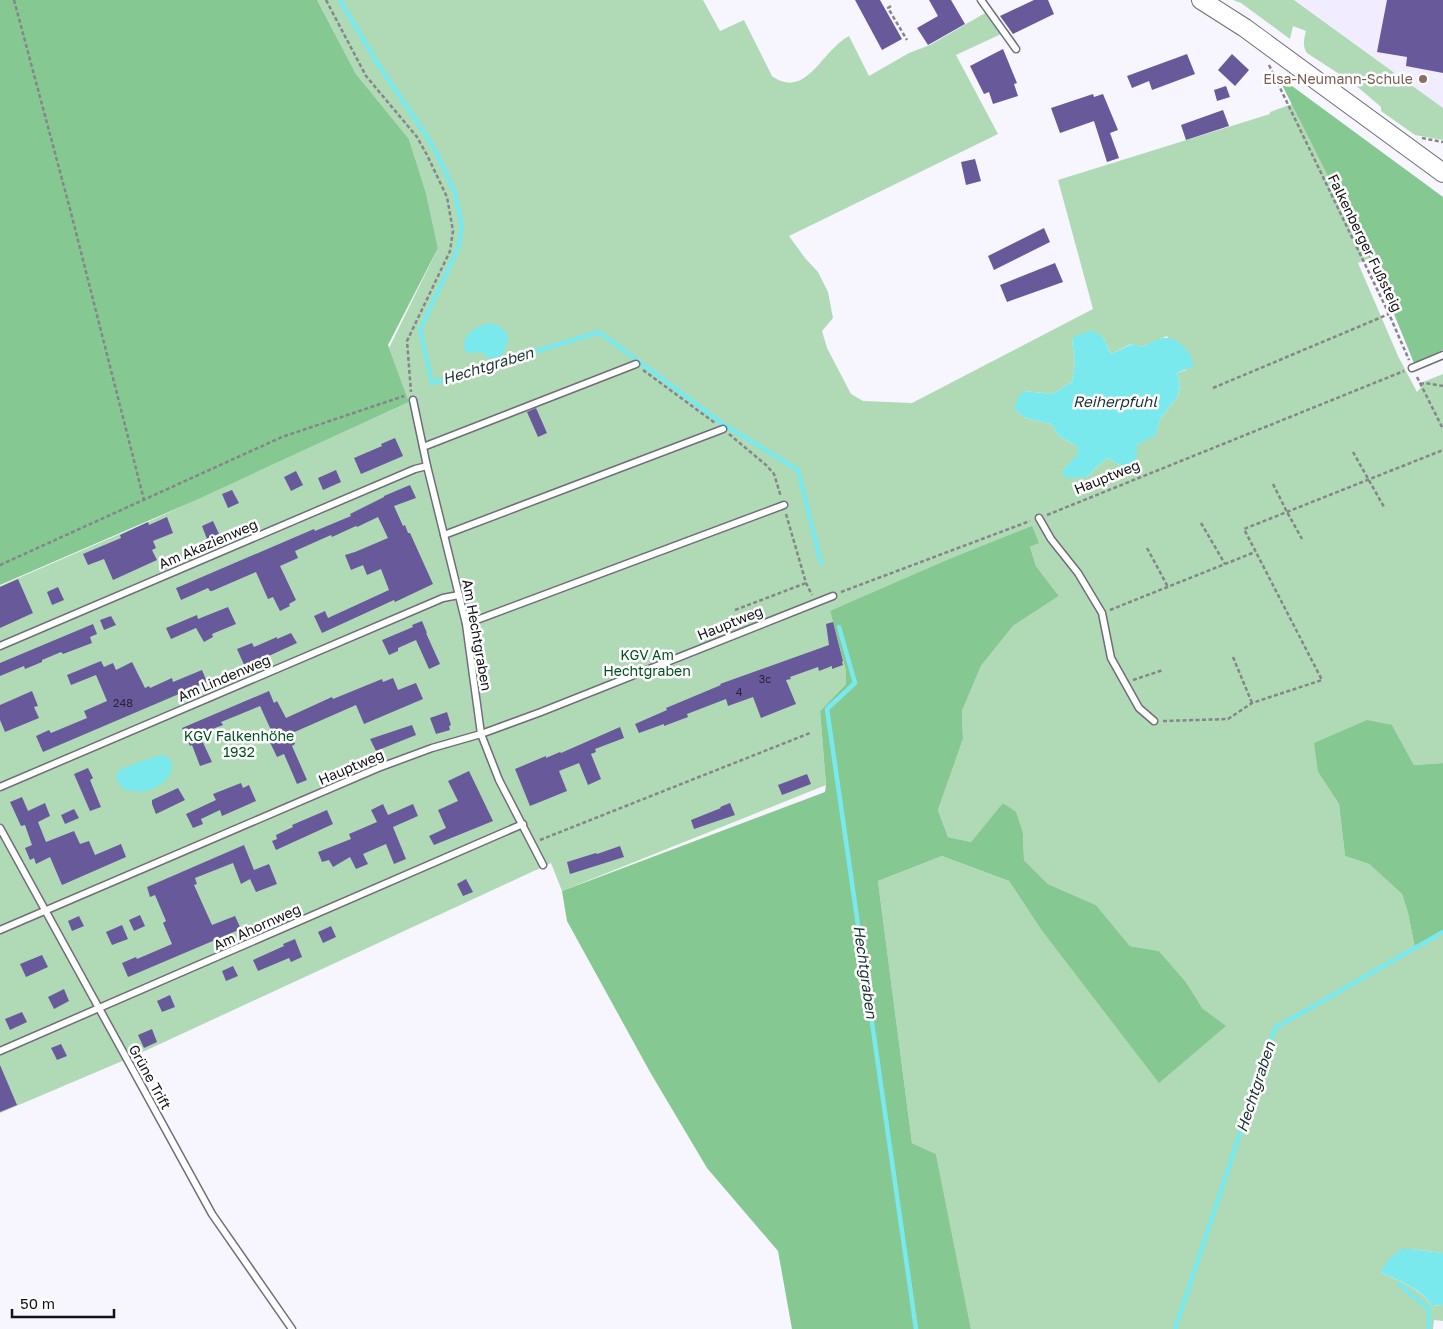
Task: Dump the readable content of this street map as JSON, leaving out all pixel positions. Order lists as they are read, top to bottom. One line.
{"streets":{"lane":["Hauptweg","Am Akazienweg","Am Hechtgraben","Am Lindenweg","Am Ahornweg","Grüne Trift"],"path":["Falkenberger Fußsteig"]},"crossings":[["Falkenberger Fußsteig","Hauptweg"],["Hauptweg","Am Hechtgraben"],["Hauptweg","Grüne Trift"],["Am Akazienweg","Am Hechtgraben"],["Am Hechtgraben","Am Lindenweg"],["Am Hechtgraben","Am Ahornweg"],["Am Ahornweg","Grüne Trift"]],"water":["Hechtgraben","Reiherpfuhl"],"parks":["KGV Am Hechtgraben","KGV Falkenhöhe 1932"],"places":["Elsa-Neumann-Schule"],"house_numbers":["3c","4","248"],"scale_bar":"50 m"}
